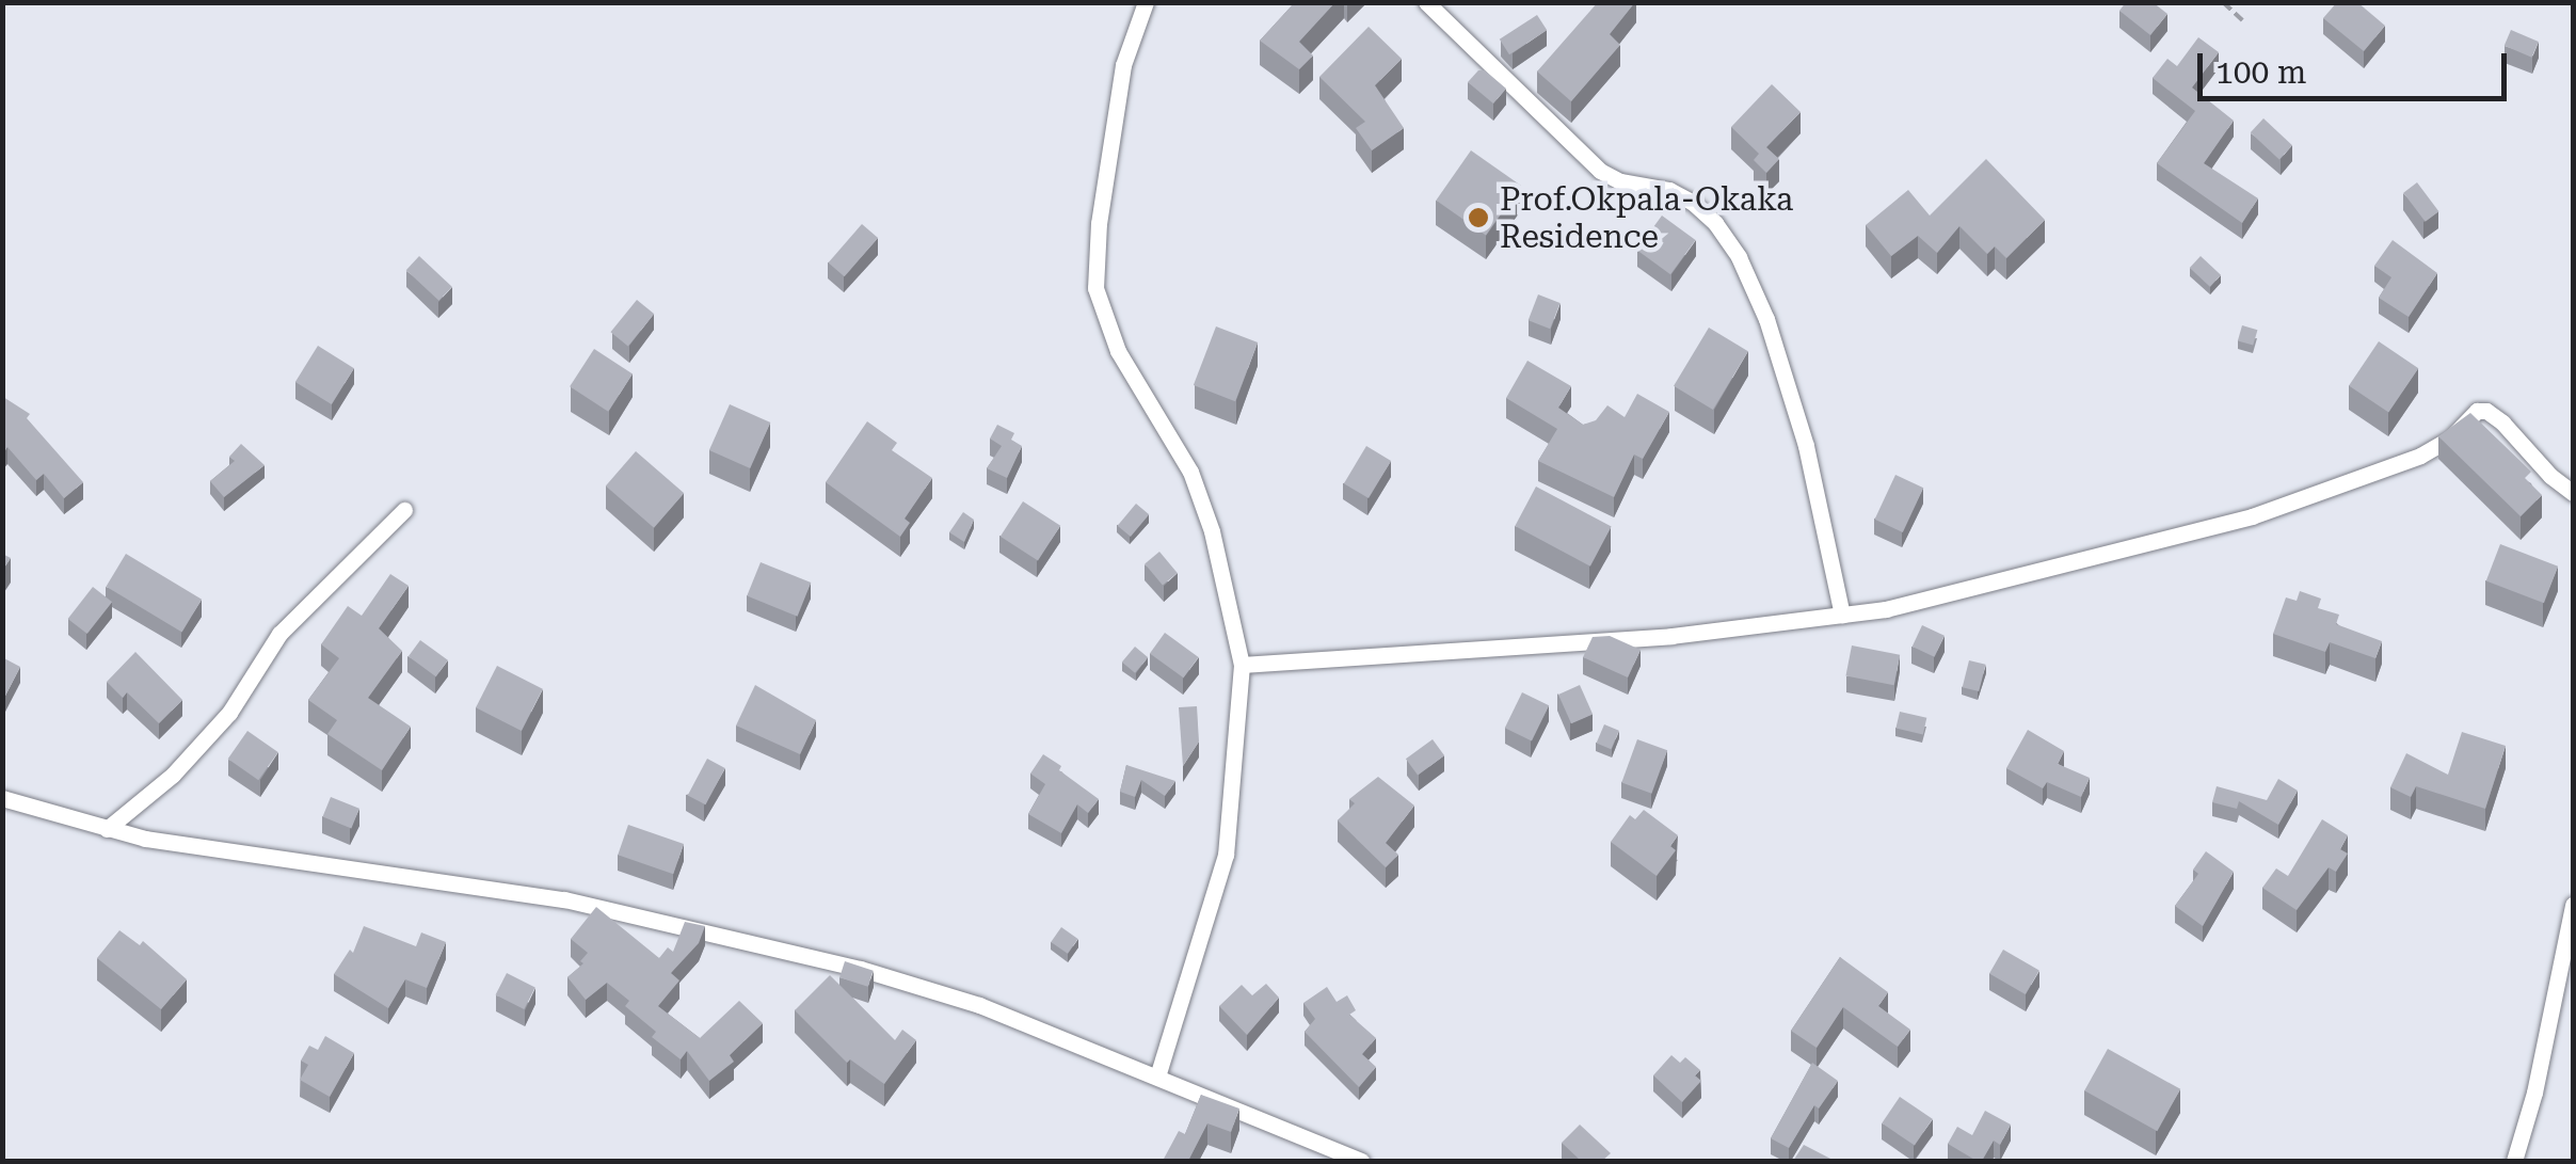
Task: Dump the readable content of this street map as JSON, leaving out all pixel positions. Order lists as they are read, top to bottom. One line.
{"places":["Prof.Okpala-Okaka Residence"],"scale_bar":"100 m"}
